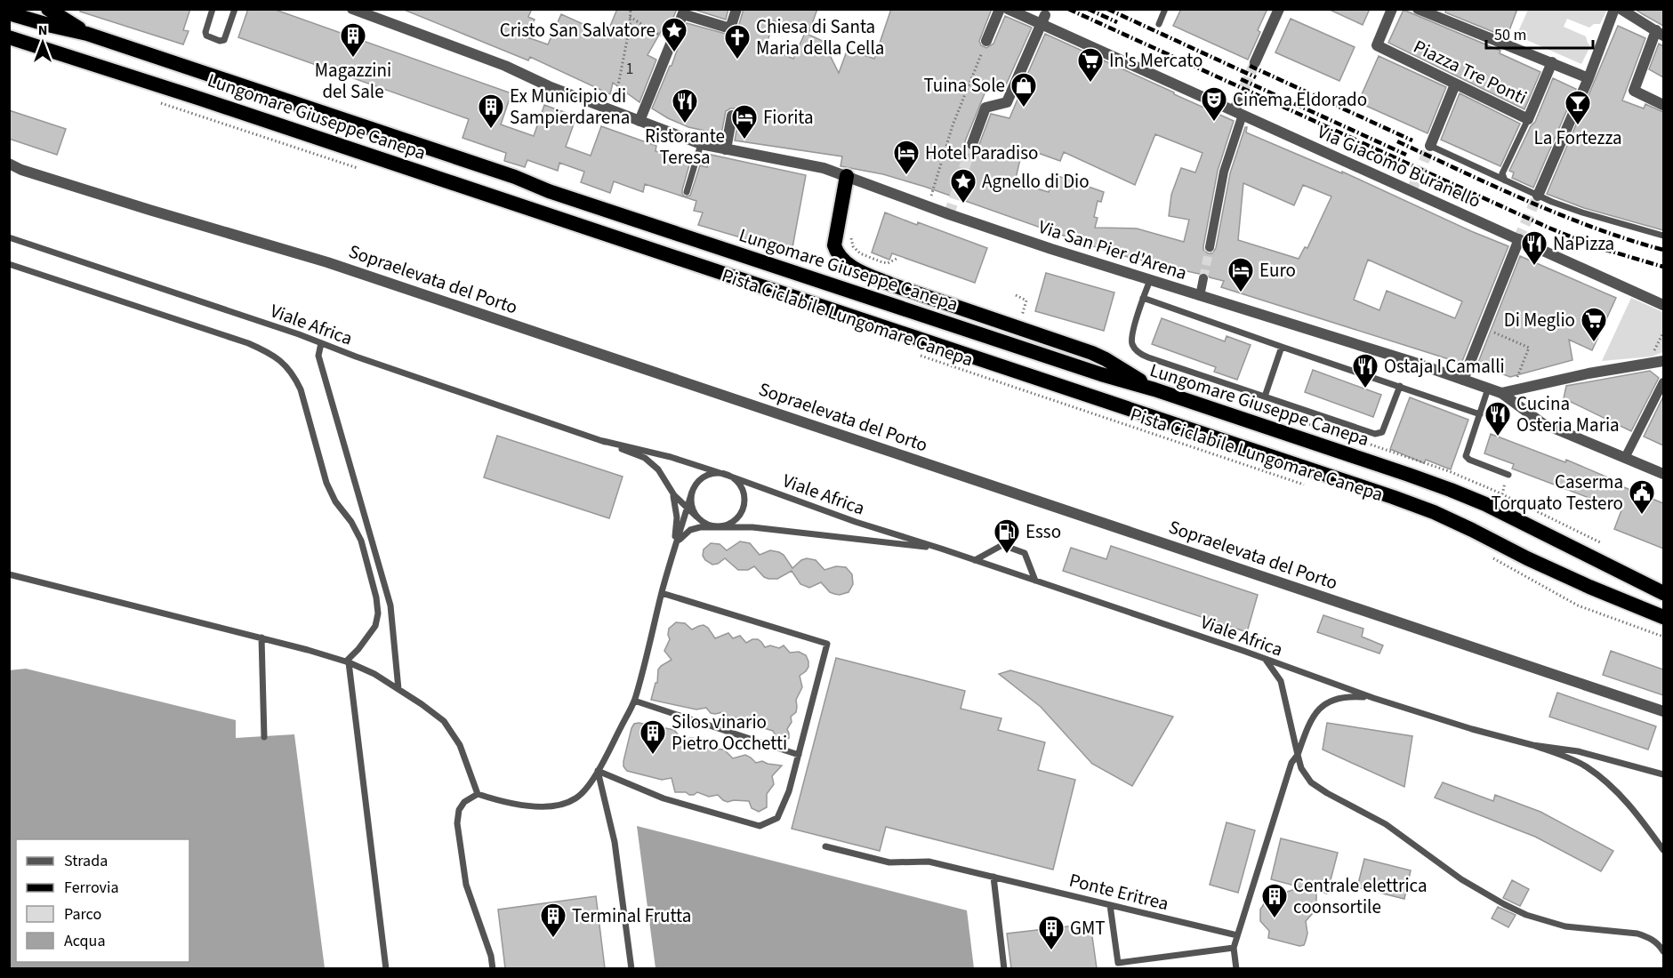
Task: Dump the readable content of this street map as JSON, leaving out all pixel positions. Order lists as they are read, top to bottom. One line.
{"streets":{"highway":["Lungomare Giuseppe Canepa"],"street":["Piazza Tre Ponti","Via Giacomo Buranello","Via San Pier d'Arena","Sopraelevata del Porto"],"lane":["Viale Africa","Ponte Eritrea"],"path":["Pista Ciclabile Lungomare Canepa"]},"places":{"place":["Cristo San Salvatore","Agnello di Dio"],"building":["Magazzini del Sale","Ex Municipio di Sampierdarena","Silos vinario Pietro Occhetti","Centrale elettrica coonsortile","Terminal Frutta","GMT"],"church":["Chiesa di Santa Maria della Cella"],"supermarket":["In's Mercato","Di Meglio"],"shop":["Tuina Sole"],"theatre":["Cinema Eldorado"],"restaurant":["Ristorante Teresa","NaPizza","Ostaja I Camalli","Cucina Osteria Maria"],"bar":["La Fortezza"],"hotel":["Fiorita","Hotel Paradiso","Euro"],"public building":["Caserma Torquato Testero"],"fuel station":["Esso"]},"house_numbers":["1"],"legend":["Strada","Ferrovia","Parco","Acqua"],"scale_bar":"50 m","north":"top"}
